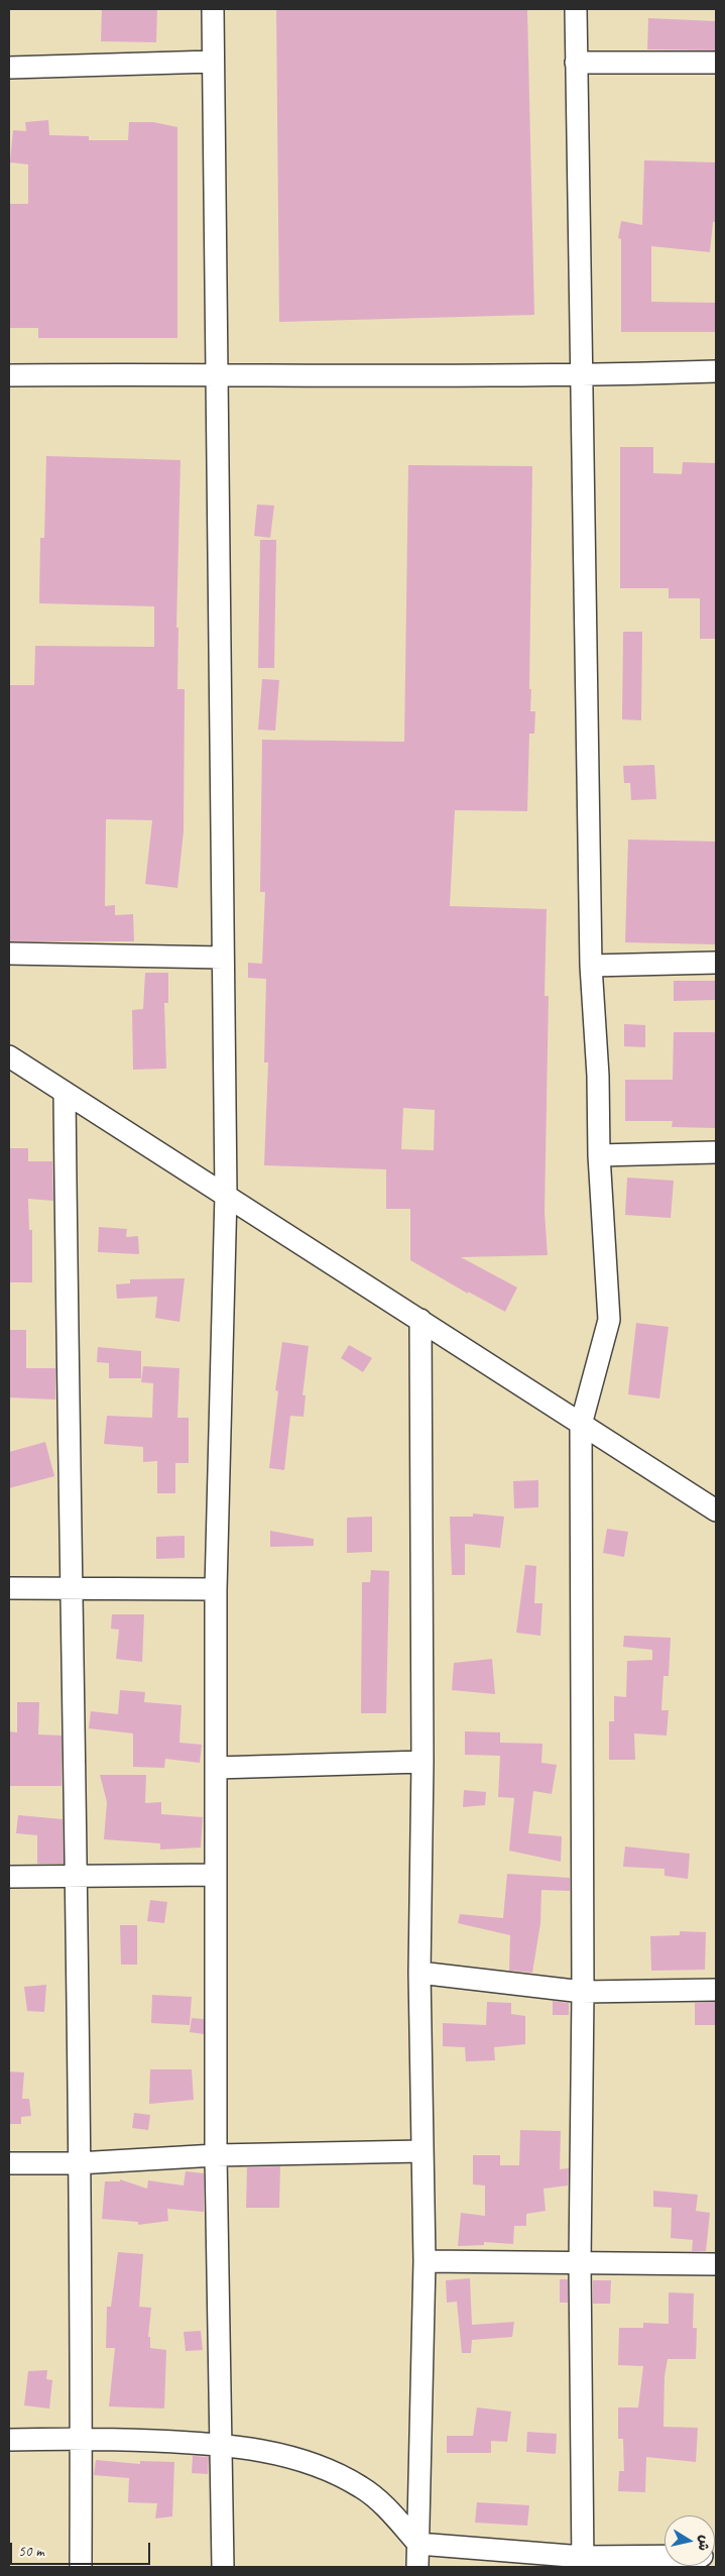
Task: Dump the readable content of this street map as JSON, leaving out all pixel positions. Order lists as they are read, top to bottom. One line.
{"scale_bar":"50 m","north":"right"}
